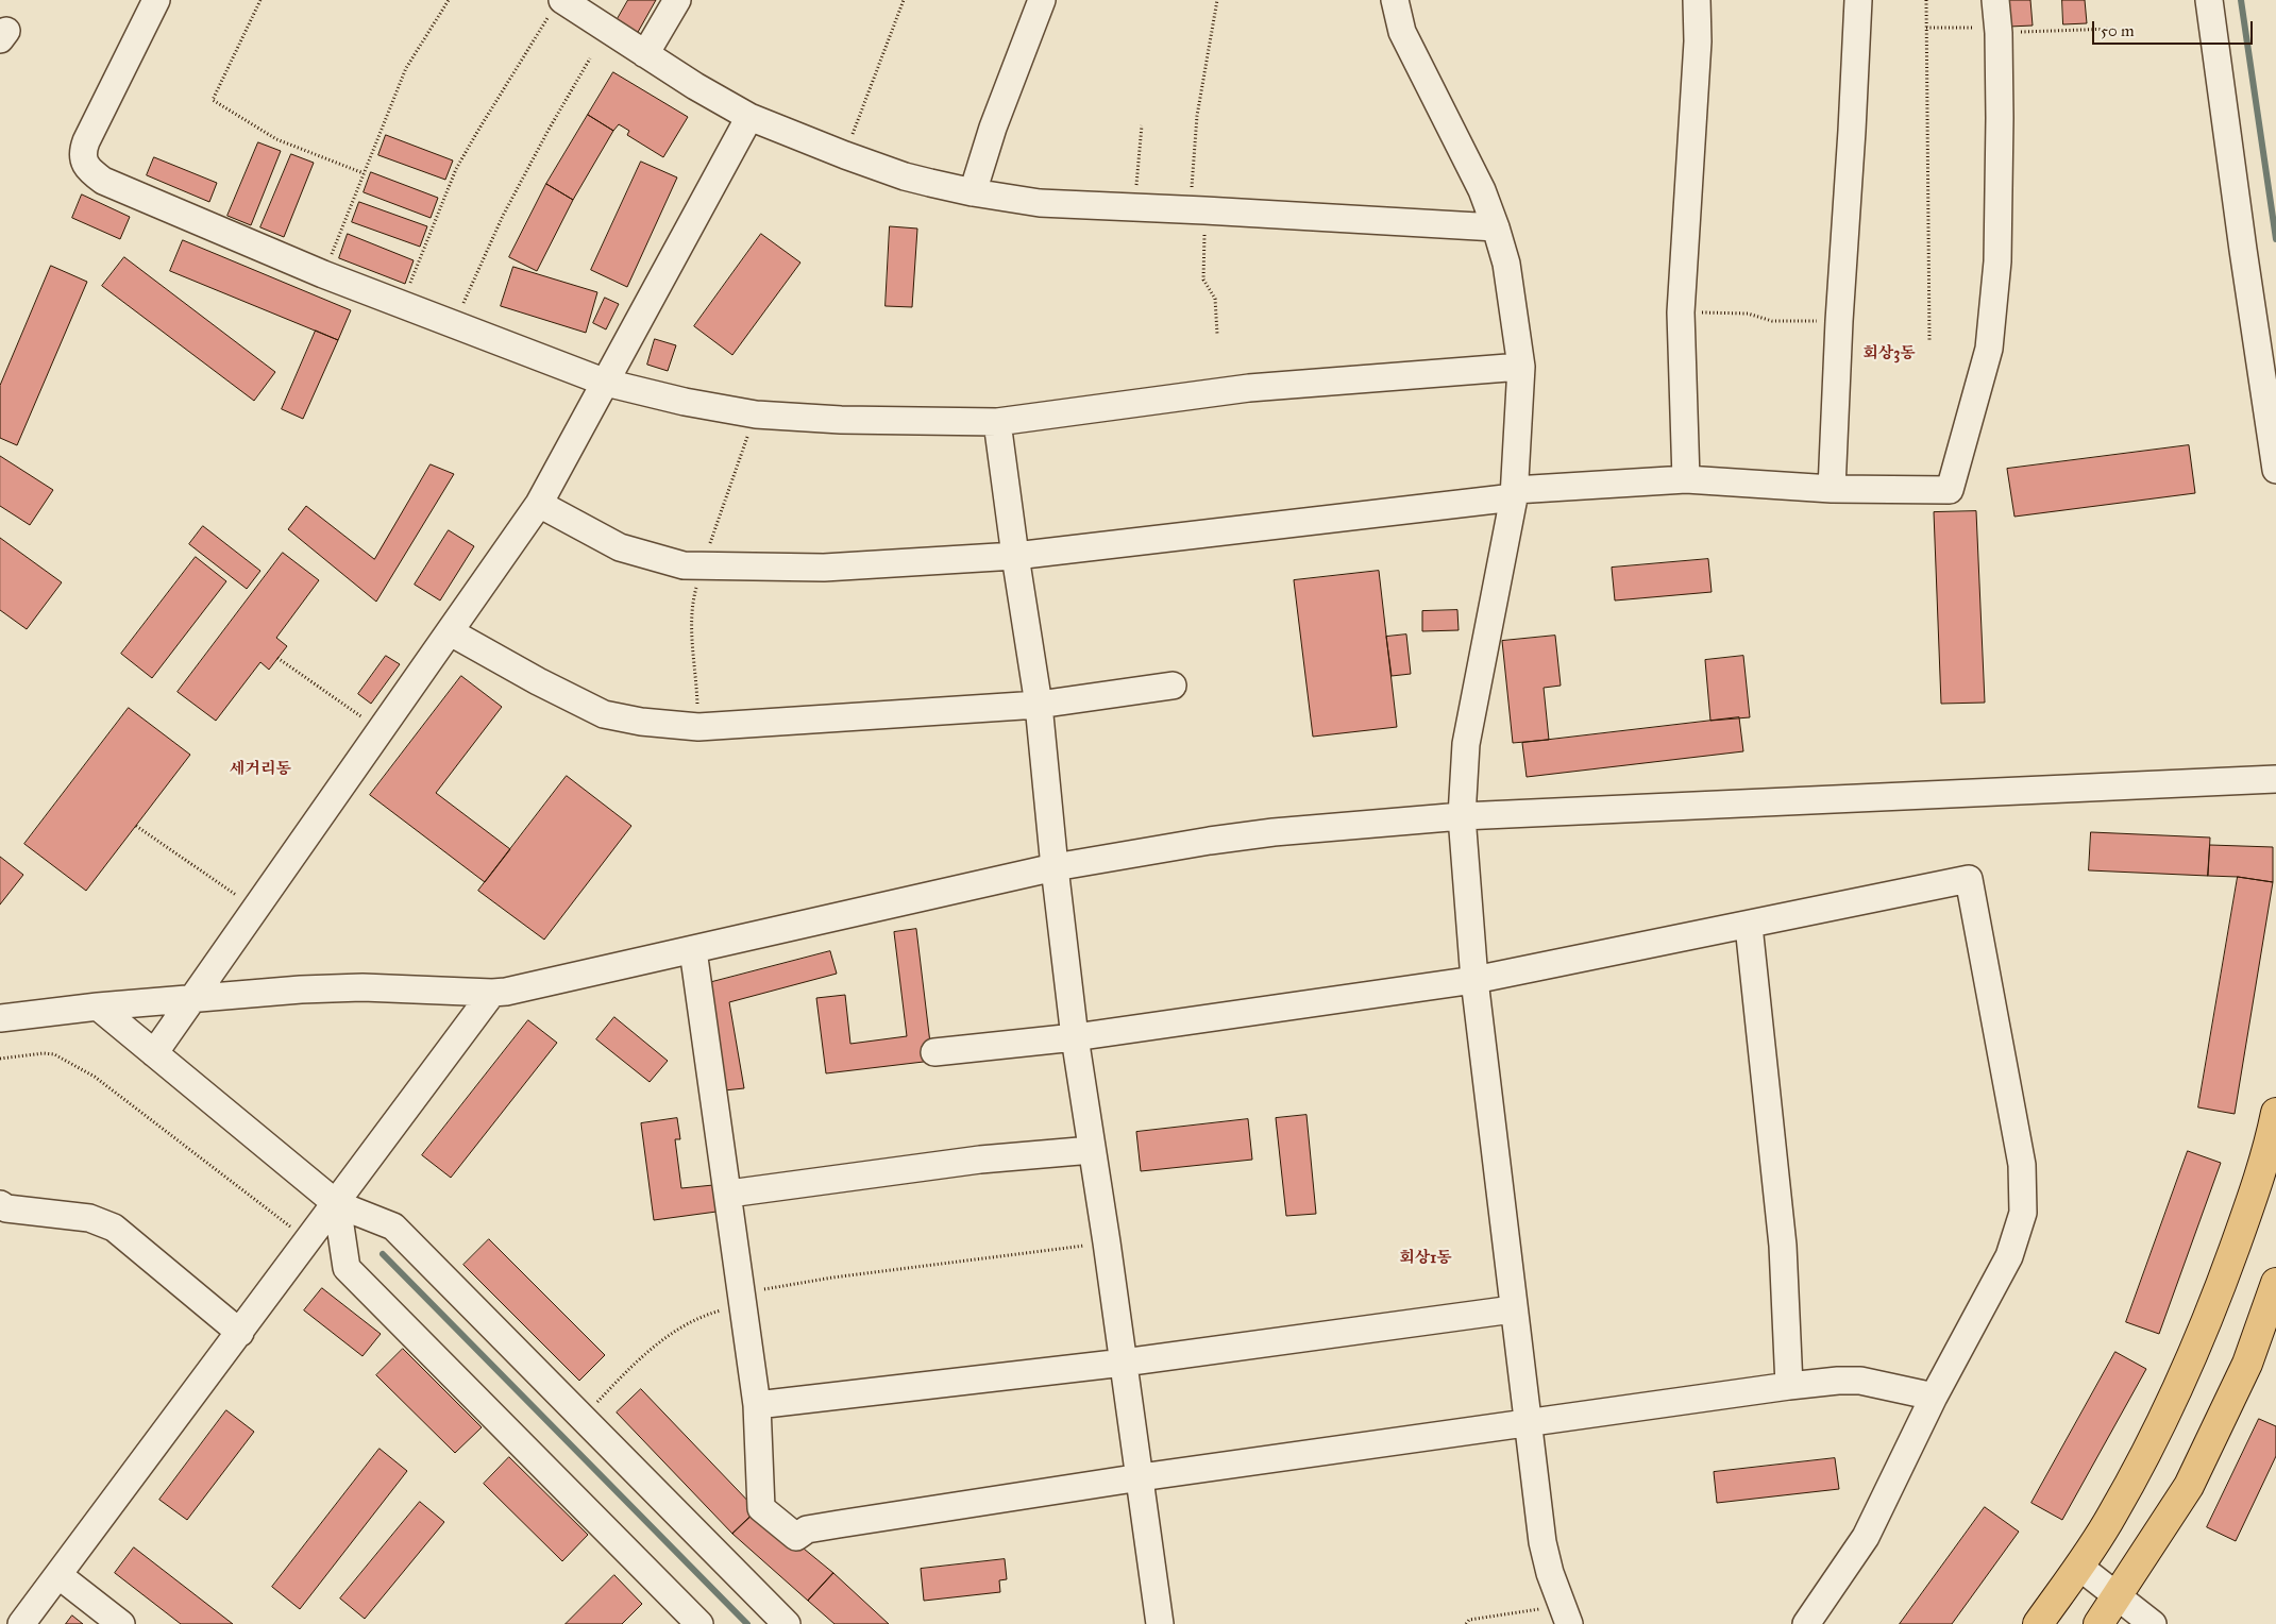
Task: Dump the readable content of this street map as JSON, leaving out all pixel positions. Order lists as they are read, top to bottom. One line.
{"districts":["회상3동","세거리동","회상1동"],"scale_bar":"50 m"}
